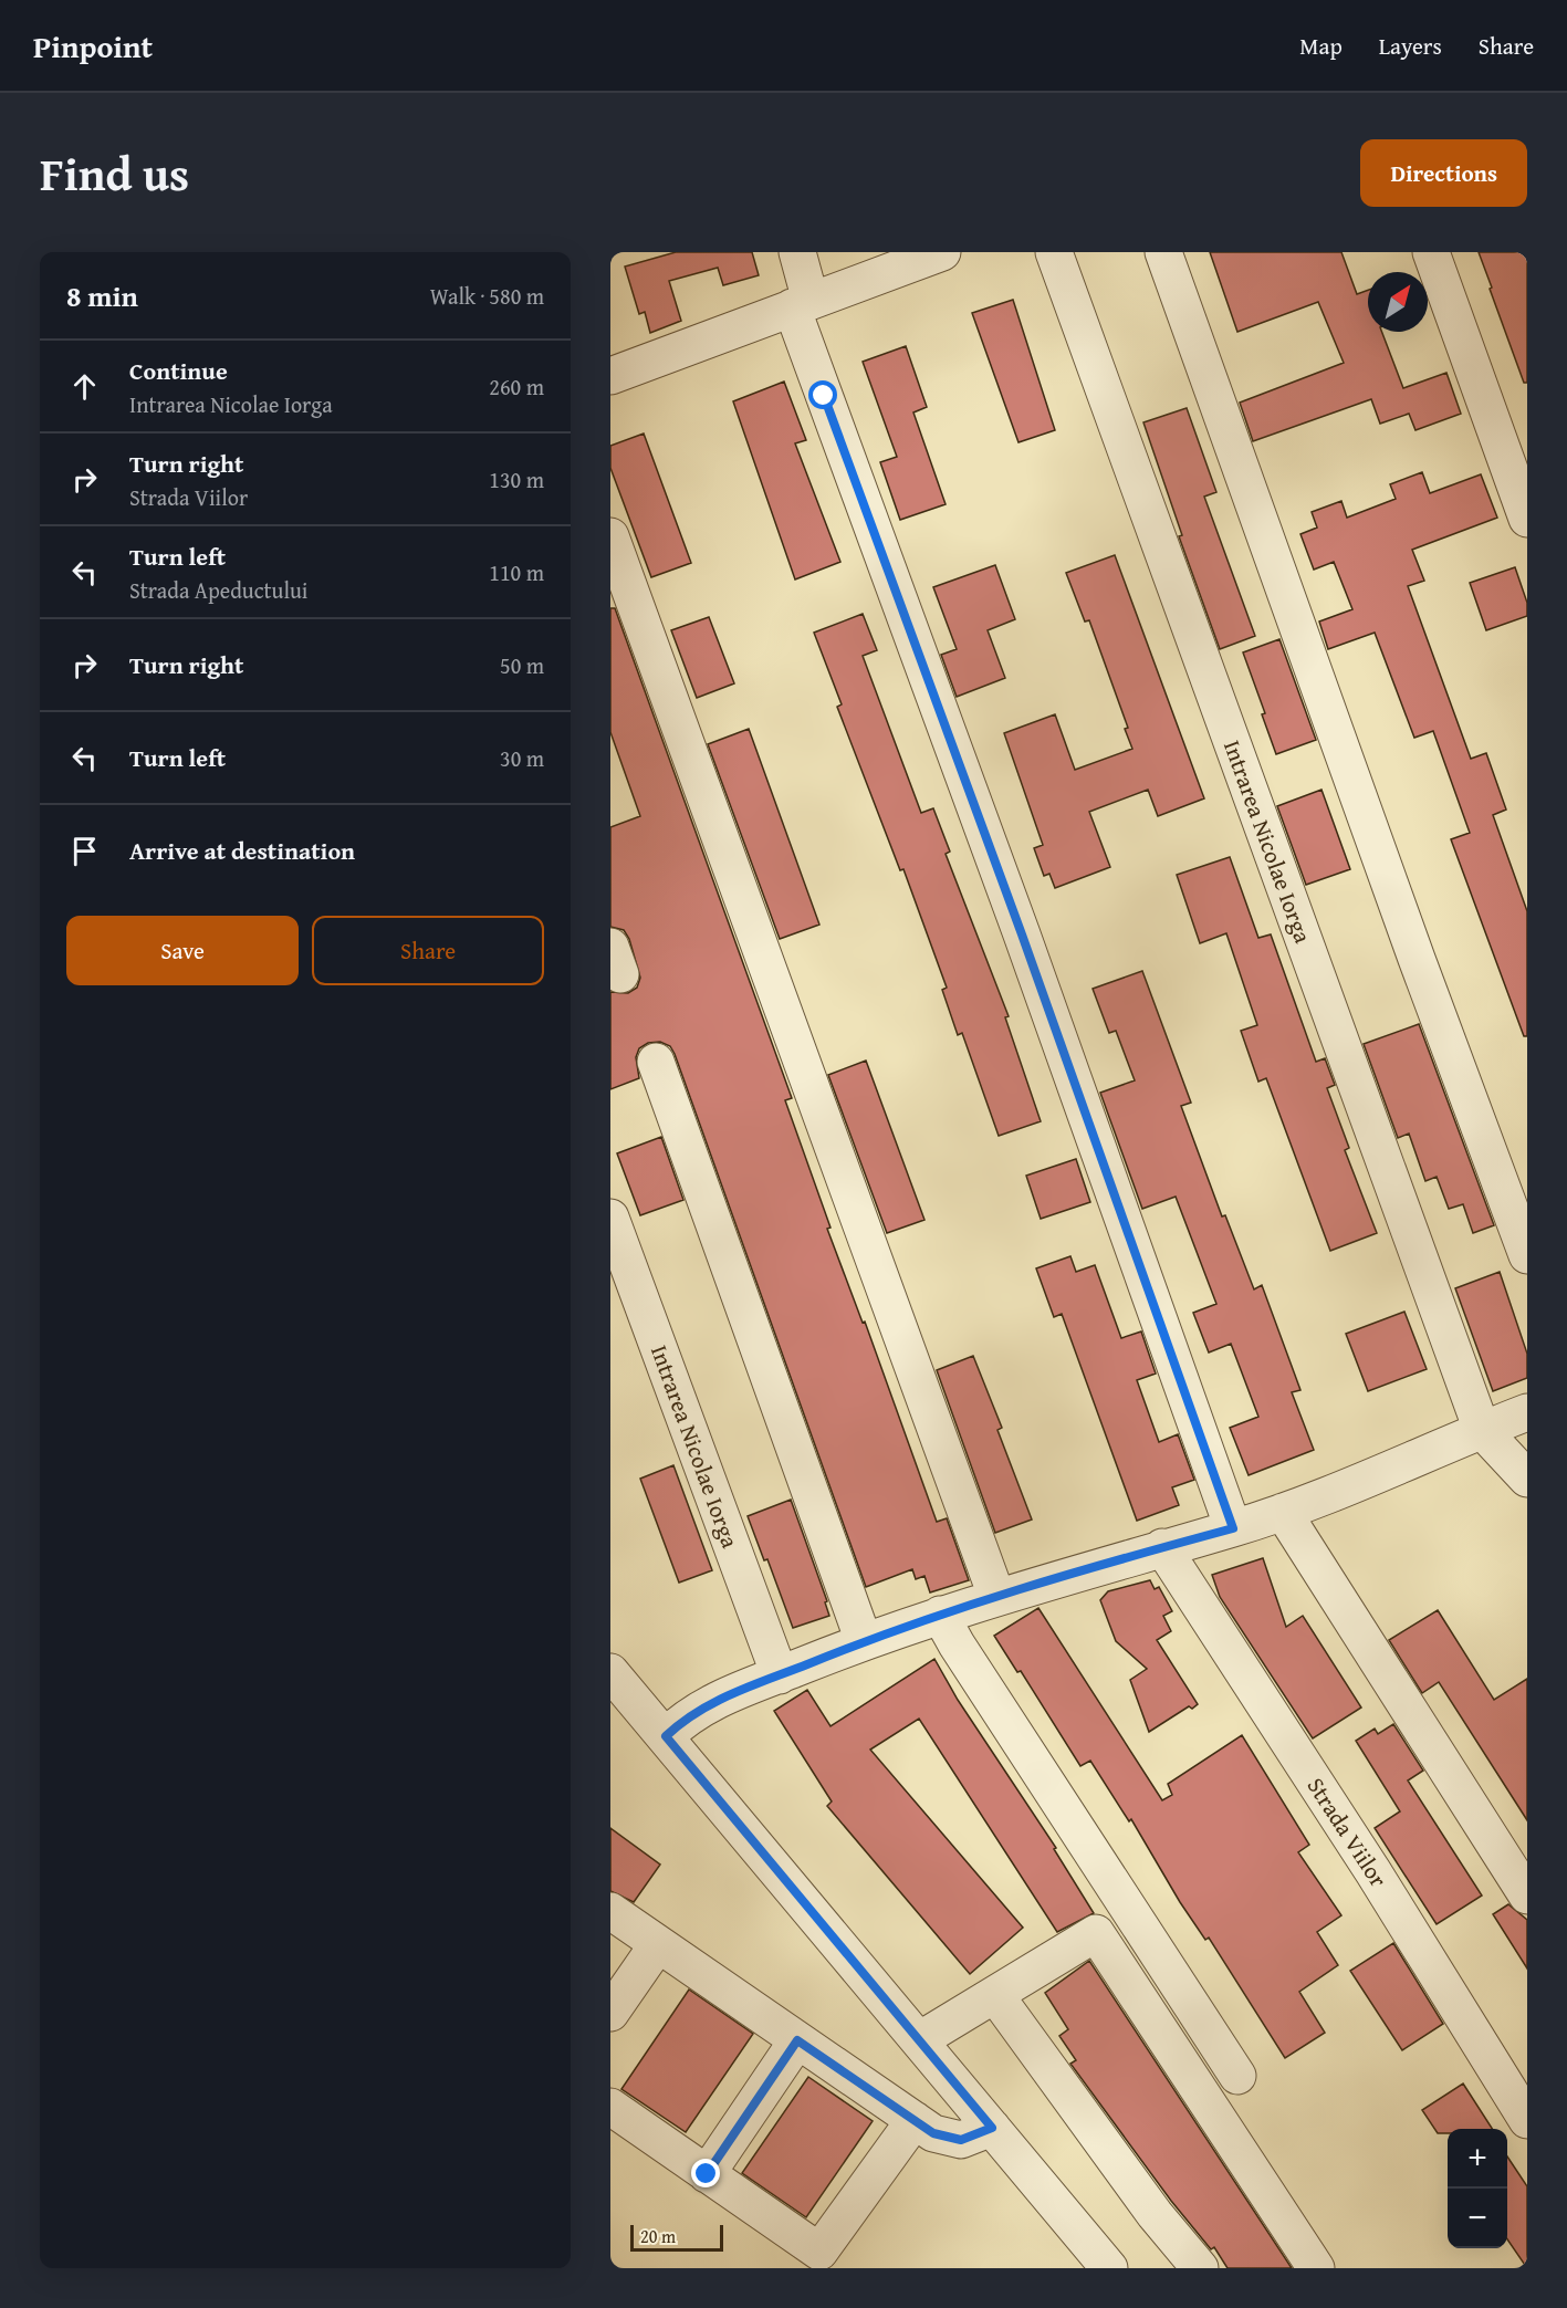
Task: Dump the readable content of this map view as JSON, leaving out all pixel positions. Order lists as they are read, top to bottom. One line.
{"streets":{"street":["Intrarea Nicolae Iorga","Strada Viilor"]},"scale_bar":"20 m","north":"top right","page":{"header":"Pinpoint","nav":["Map","Layers","Share"],"title":"Find us","buttons":["Directions",["Save","Share"]],"heading":["8 min","Walk · 580 m"],"list":[["Continue","Intrarea Nicolae Iorga","260 m"],["Turn right","Strada Viilor","130 m"],["Turn left","Strada Apeductului","110 m"],["Turn right","50 m"],["Turn left","30 m"],"Arrive at destination"],"map_buttons":["+","−"],"scale":"20 m"}}
